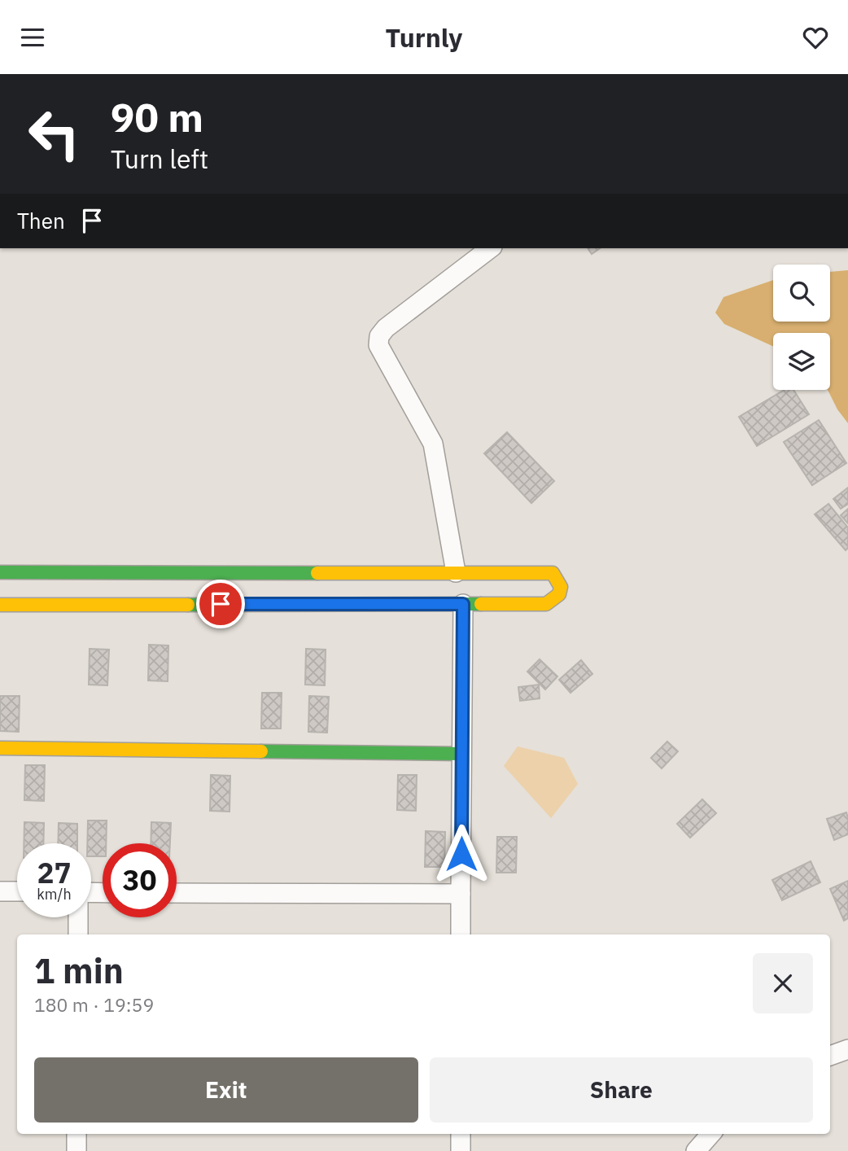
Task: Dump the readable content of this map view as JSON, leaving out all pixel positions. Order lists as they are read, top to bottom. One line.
{"page":{"header":"Turnly","turn":["90 m","Turn left"],"then":"Then","speed":"27 km/h","limit":"30","heading":["1 min","180 m · 19:59"],"buttons":["Exit","Share"]}}
